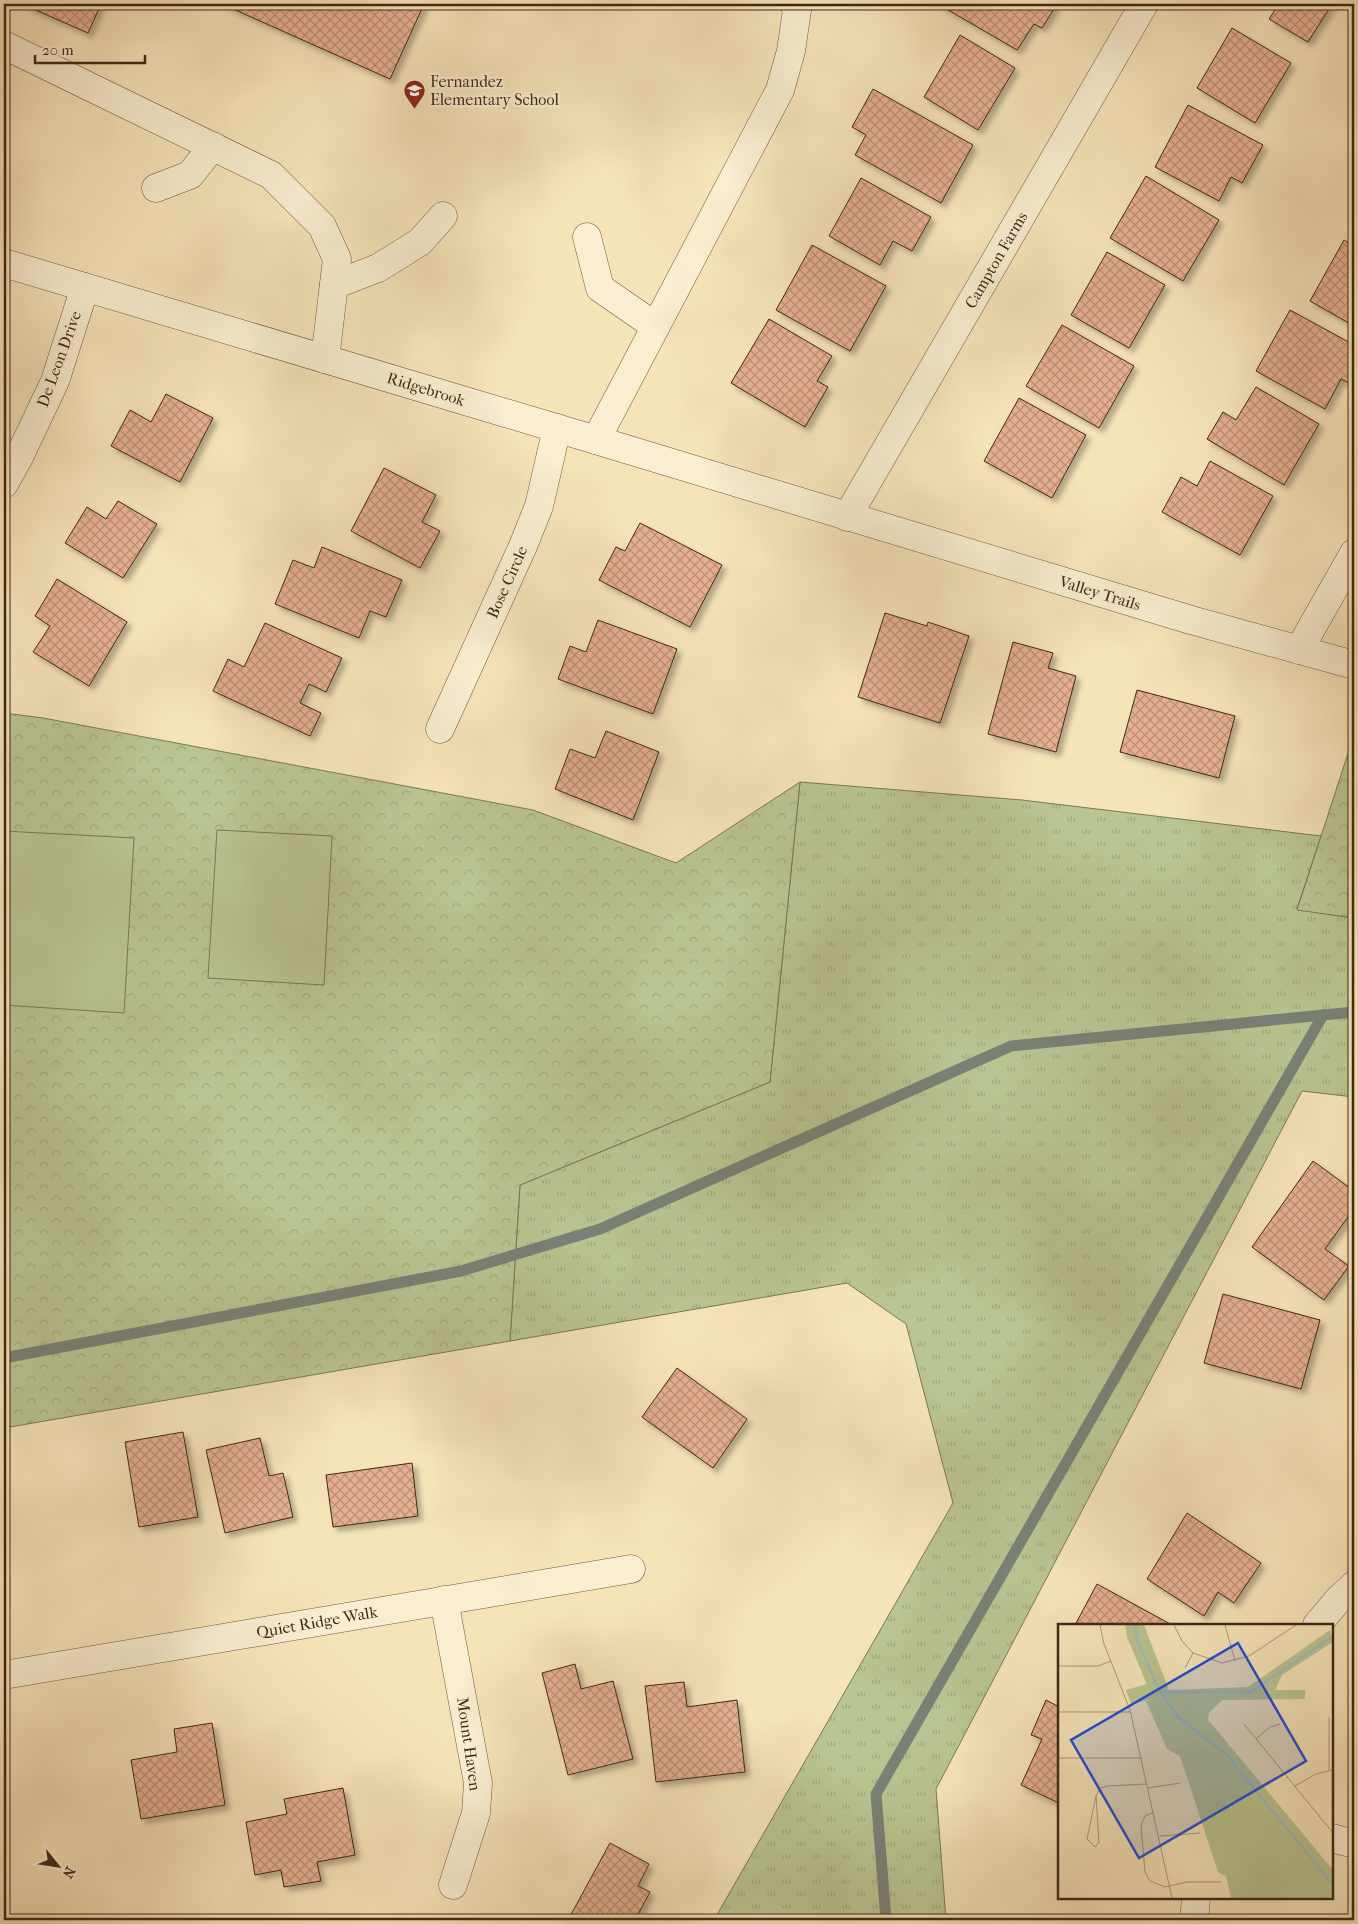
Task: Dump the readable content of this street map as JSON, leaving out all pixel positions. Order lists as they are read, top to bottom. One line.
{"streets":{"street":["Campton Farms","De Leon Drive","Ridgebrook","Bose Circle","Valley Trails","Quiet Ridge Walk","Mount Haven"]},"crossings":[["Campton Farms","Ridgebrook"],["Campton Farms","Valley Trails"],["De Leon Drive","Ridgebrook"],["Ridgebrook","Bose Circle"],["Ridgebrook","Valley Trails"],["Quiet Ridge Walk","Mount Haven"]],"places":{"school or university":["Fernandez Elementary School"]},"scale_bar":"20 m","north":"bottom right"}
